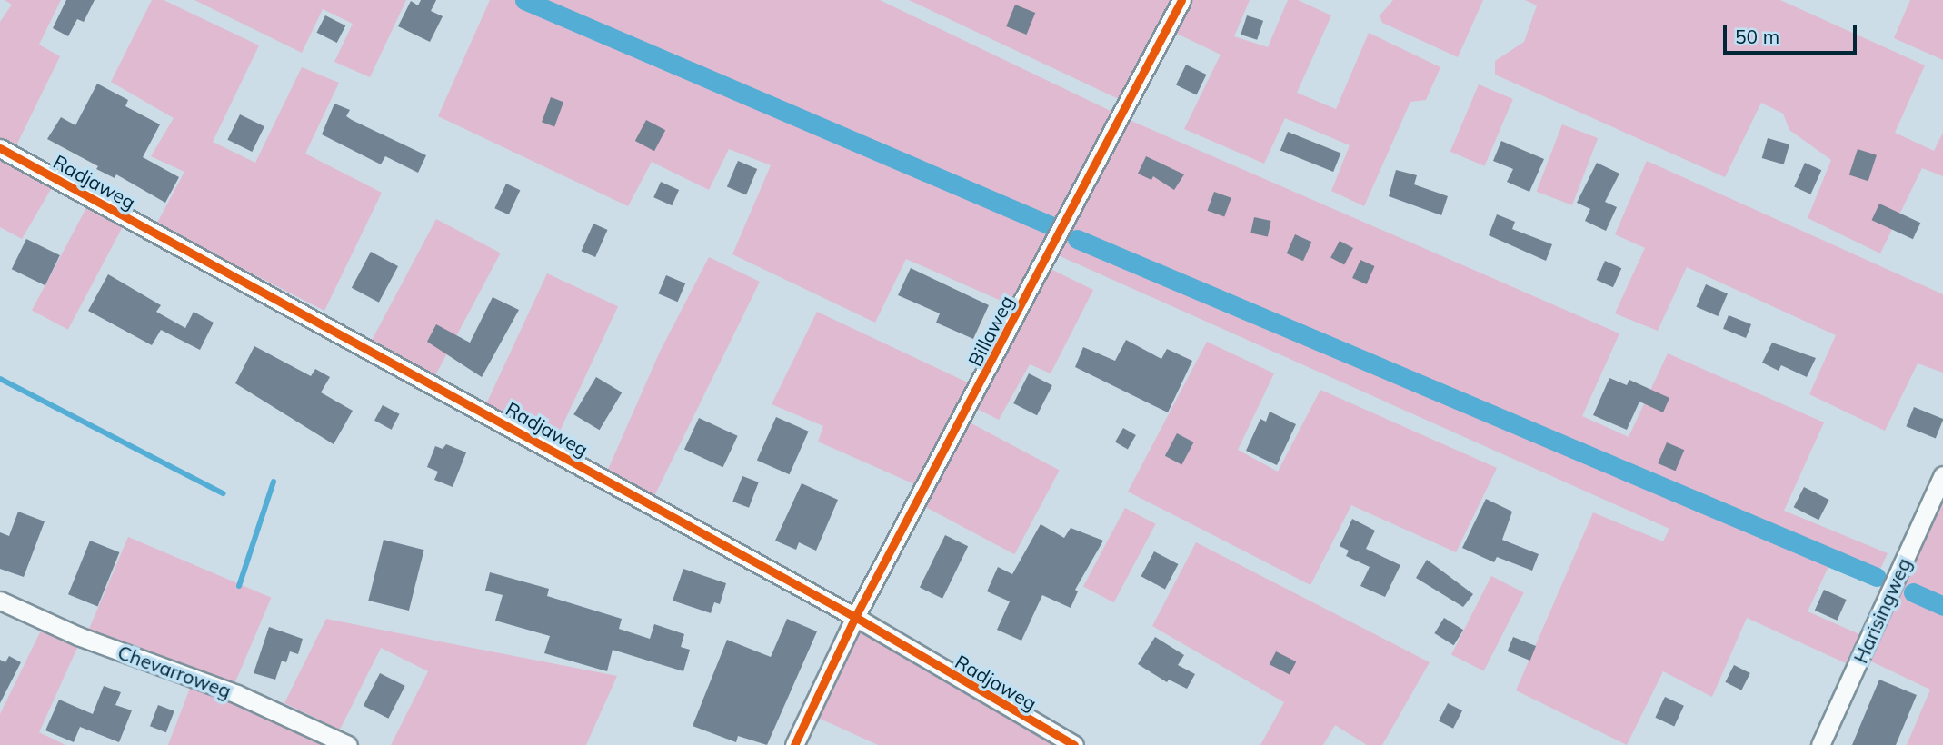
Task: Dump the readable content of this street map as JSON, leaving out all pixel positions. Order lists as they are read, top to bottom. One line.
{"streets":{"street":["Radjaweg","Billaweg","Harisingweg","Chevarroweg"]},"crossings":[["Radjaweg","Billaweg"]],"scale_bar":"50 m"}
